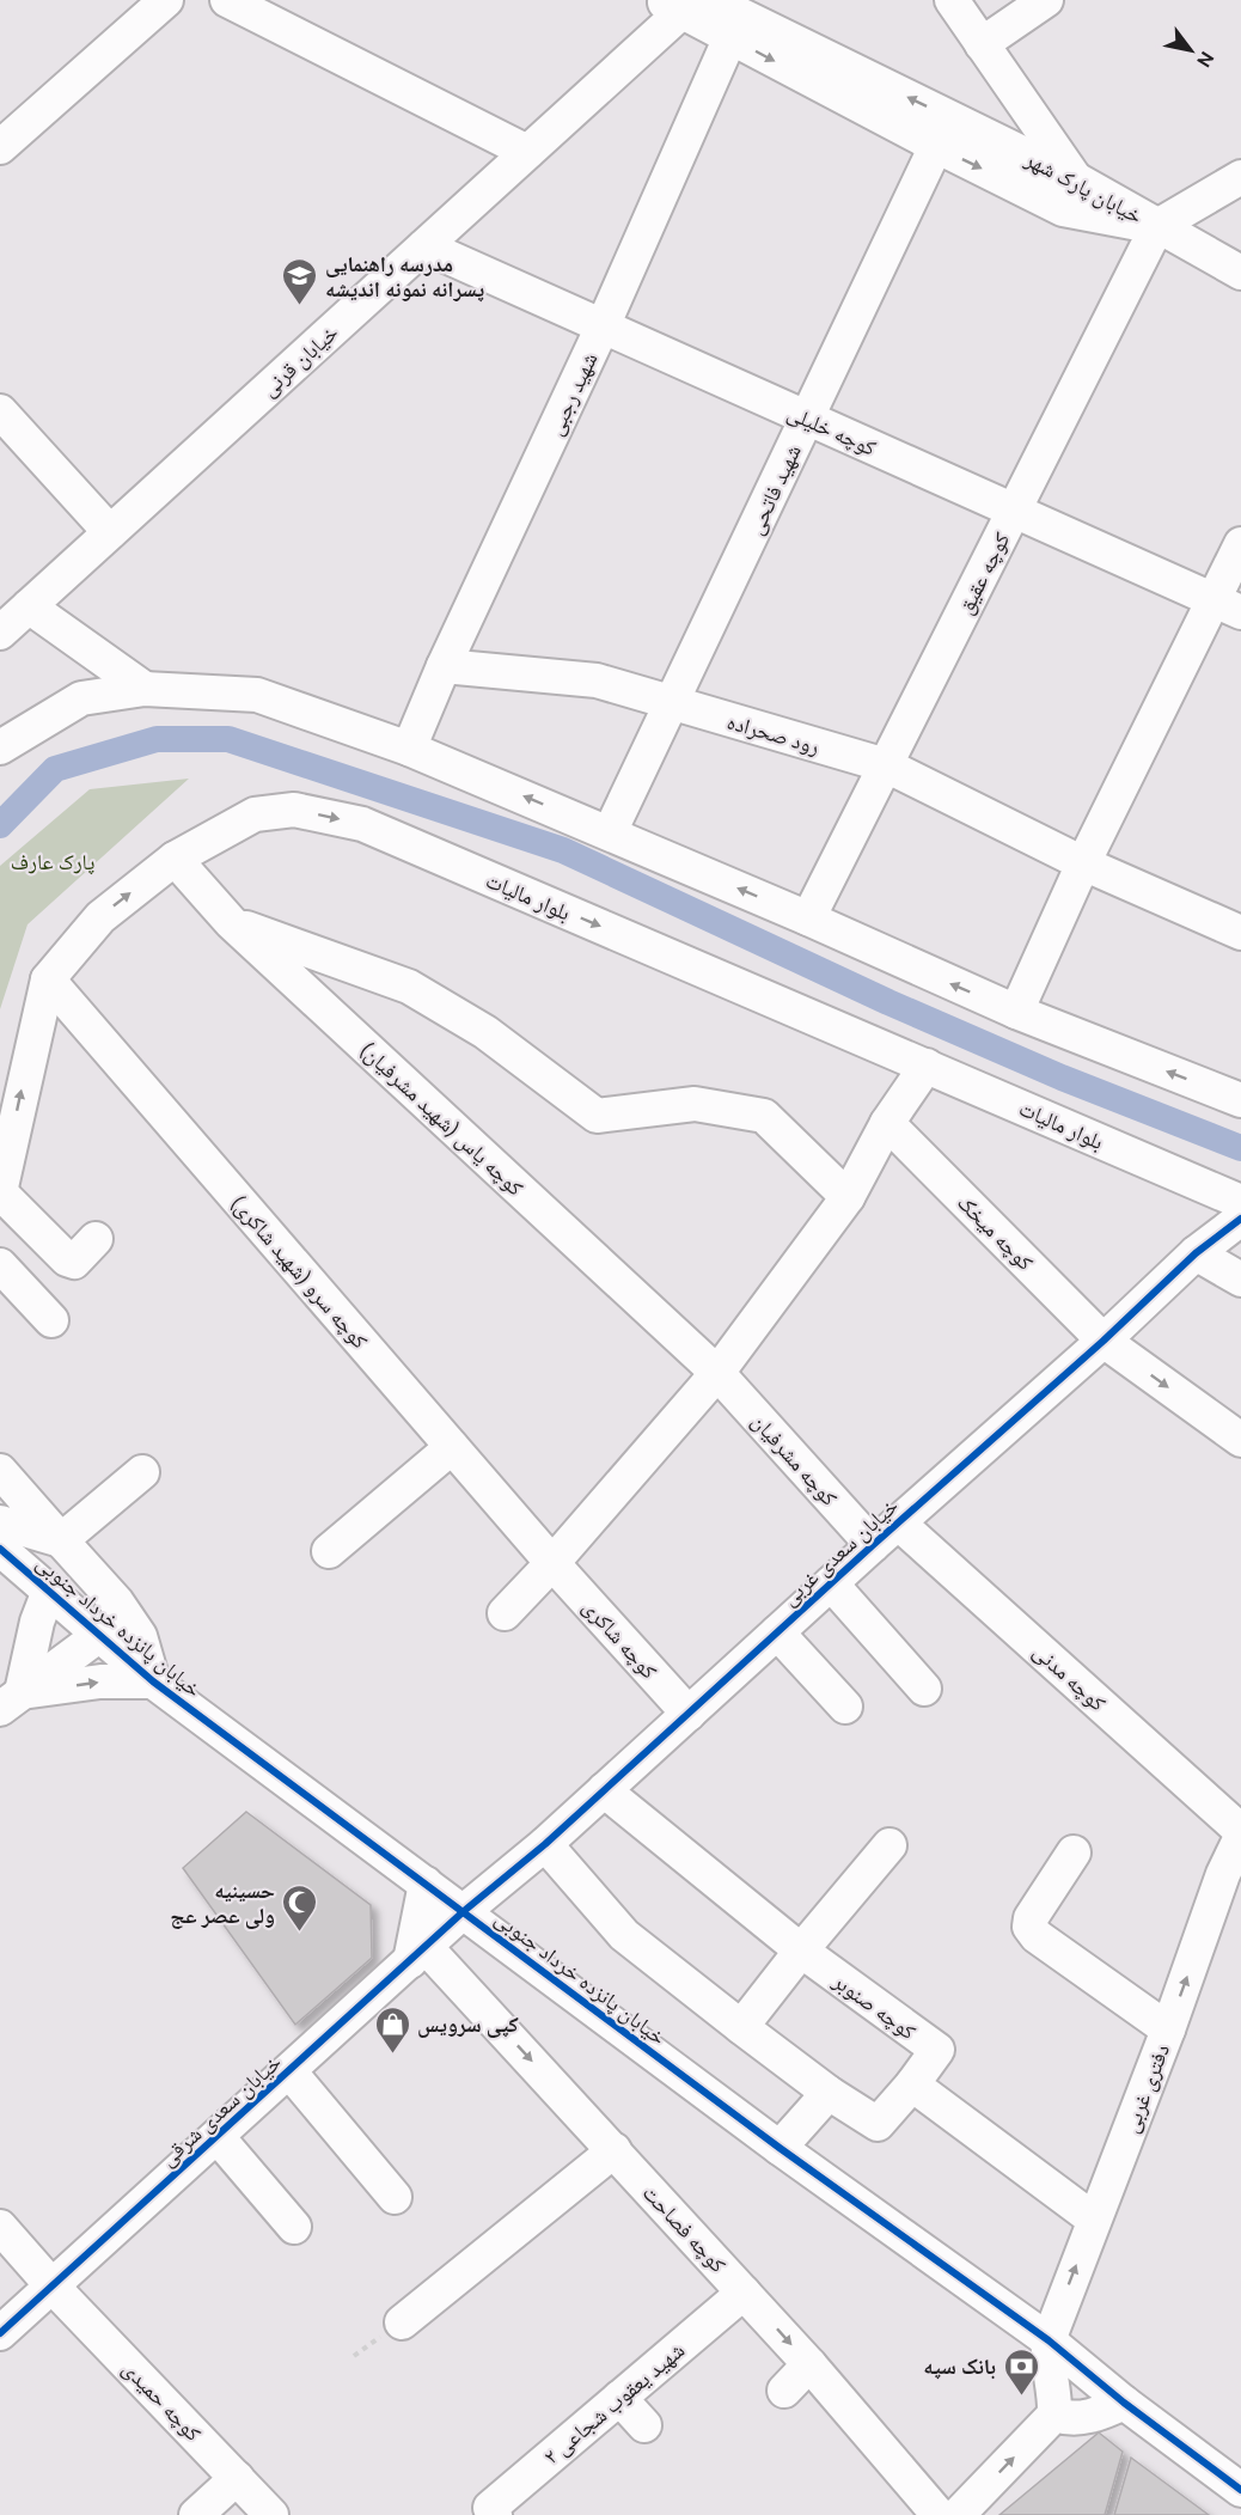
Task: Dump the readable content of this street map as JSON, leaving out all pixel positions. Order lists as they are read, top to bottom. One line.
{"streets":{"street":["خیابان پارک شهر","خیابان قرنی","شهید رجبی","کوچه خلیلی","شهید فاتحی","کوچه عقیق","رود صحراده","بلوار مالیات","کوچه یاس (شهید مشرفیان)","کوچه میخک","کوچه سرو (شهید شاکری)","کوچه مشرفیان","خیابان سعدی غربی","خیابان پانزده خرداد جنوبی","کوچه شاکری","کوچه مدنی","کوچه صنوبر","دفتری غربی","خیابان سعدی شرقی","کوچه فصاحت","کوچه حمیدی","شهید یعقوب شجاعی ۲"]},"crossings":[["خیابان پارک شهر","خیابان قرنی"],["خیابان پارک شهر","شهید رجبی"],["خیابان پارک شهر","شهید فاتحی"],["خیابان پارک شهر","کوچه عقیق"],["خیابان قرنی","کوچه خلیلی"],["شهید رجبی","کوچه خلیلی"],["شهید رجبی","رود صحراده"],["کوچه خلیلی","شهید فاتحی"],["کوچه خلیلی","کوچه عقیق"],["شهید فاتحی","رود صحراده"],["کوچه عقیق","رود صحراده"],["بلوار مالیات","کوچه یاس (شهید مشرفیان)"],["بلوار مالیات","کوچه سرو (شهید شاکری)"],["کوچه یاس (شهید مشرفیان)","کوچه مشرفیان"],["کوچه میخک","خیابان سعدی غربی"],["کوچه سرو (شهید شاکری)","کوچه شاکری"],["کوچه مشرفیان","خیابان سعدی غربی"],["خیابان سعدی غربی","خیابان پانزده خرداد جنوبی"],["خیابان سعدی غربی","کوچه شاکری"],["خیابان سعدی غربی","کوچه مدنی"],["خیابان سعدی غربی","کوچه صنوبر"],["خیابان سعدی غربی","خیابان سعدی شرقی"],["خیابان پانزده خرداد جنوبی","دفتری غربی"],["خیابان پانزده خرداد جنوبی","خیابان سعدی شرقی"],["خیابان سعدی شرقی","کوچه فصاحت"],["خیابان سعدی شرقی","کوچه حمیدی"],["کوچه فصاحت","شهید یعقوب شجاعی ۲"]],"one_way":["دفتری غربی"],"parks":["پارک عارف"],"places":{"school or university":["مدرسه راهنمایی پسرانه نمونه اندیشه"],"mosque":["حسینیه ولی عصر عج"],"shop":["کپی سرویس"],"bank":["بانک سپه"]},"north":"bottom right"}
